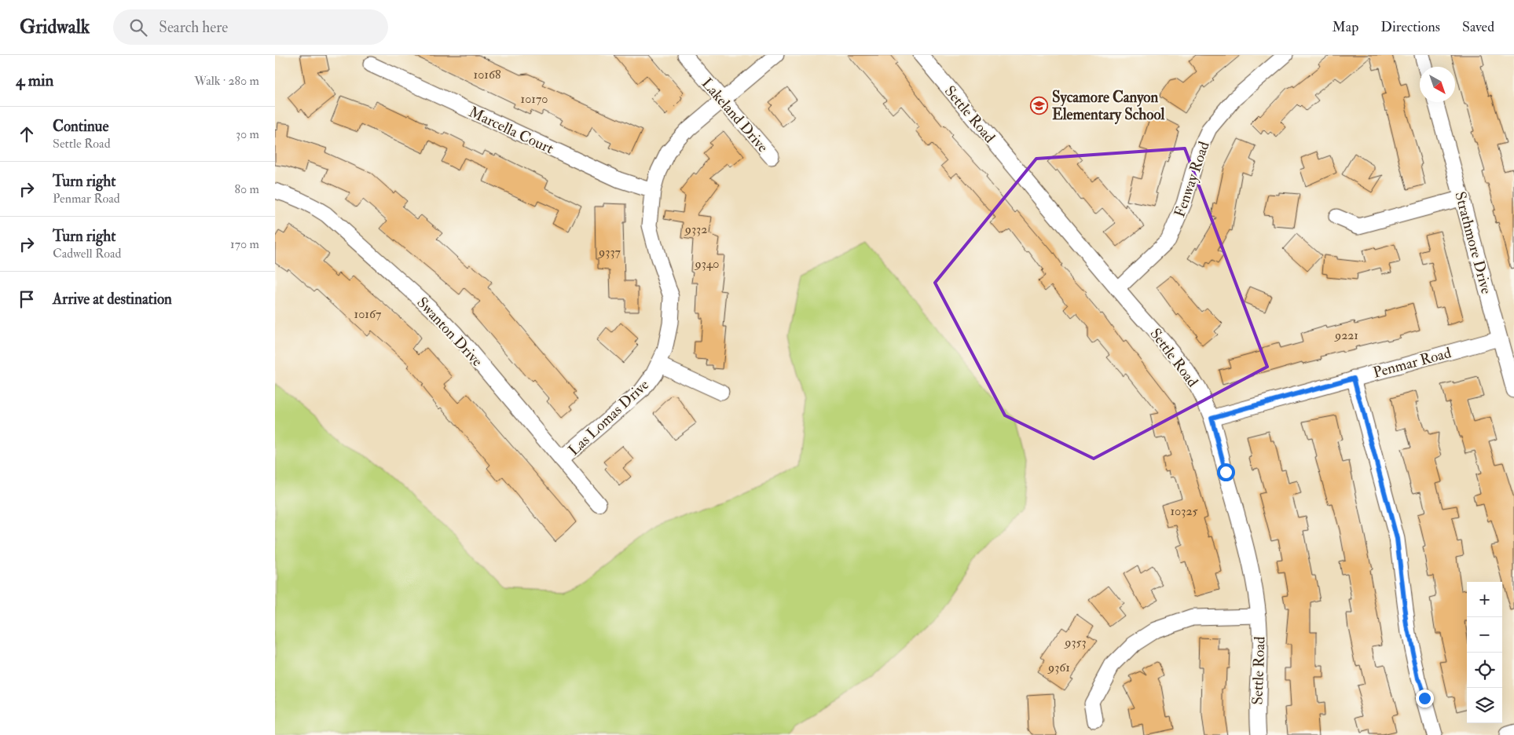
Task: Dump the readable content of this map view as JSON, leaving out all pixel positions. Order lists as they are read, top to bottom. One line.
{"streets":{"street":["Settle Road","Lakeland Drive","Marcella Court","Fenway Road","Strathmore Drive","Swanton Drive","Penmar Road","Las Lomas Drive"]},"crossings":[["Settle Road","Fenway Road"],["Settle Road","Penmar Road"],["Lakeland Drive","Las Lomas Drive"],["Marcella Court","Las Lomas Drive"],["Strathmore Drive","Penmar Road"],["Swanton Drive","Las Lomas Drive"]],"places":{"school or university":["Sycamore Canyon Elementary School"]},"house_numbers":["10168","10170","9332","9337","9340","10167","9221","10325","9353","9361"],"north":"bottom right","page":{"header":"Gridwalk","search":"Search here","nav":["Map","Directions","Saved"],"heading":["4 min","Walk · 280 m"],"list":[["Continue","Settle Road","30 m"],["Turn right","Penmar Road","80 m"],["Turn right","Cadwell Road","170 m"],"Arrive at destination"],"map_buttons":["+","−"]}}
